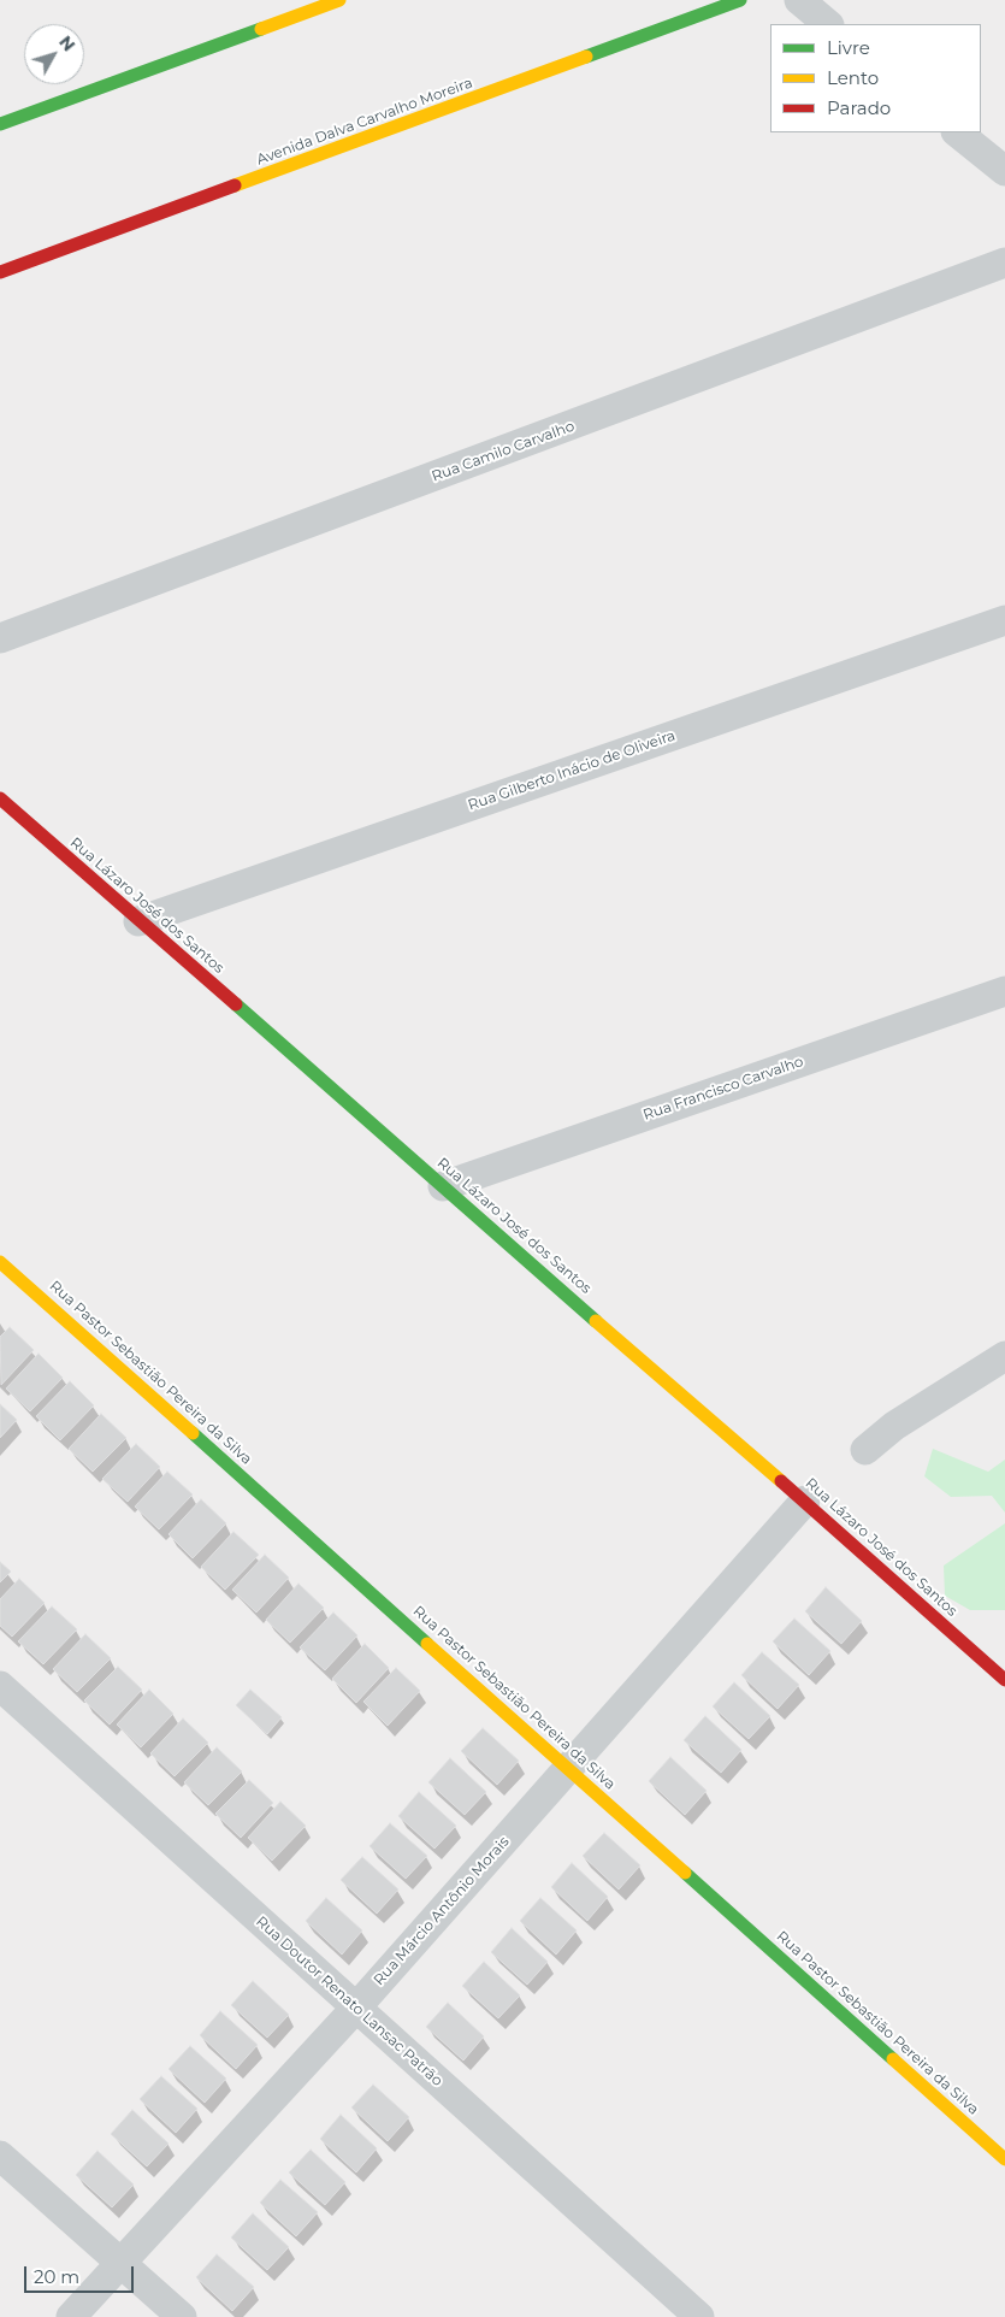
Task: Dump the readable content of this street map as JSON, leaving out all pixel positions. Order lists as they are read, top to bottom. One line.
{"streets":{"street":["Avenida Dalva Carvalho Moreira","Rua Camilo Carvalho","Rua Gilberto Inácio de Oliveira","Rua Lázaro José dos Santos","Rua Francisco Carvalho","Rua Pastor Sebastião Pereira da Silva","Rua Márcio Antônio Morais","Rua Doutor Renato Lansac Patrão"]},"crossings":[["Rua Gilberto Inácio de Oliveira","Rua Lázaro José dos Santos"],["Rua Lázaro José dos Santos","Rua Francisco Carvalho"],["Rua Lázaro José dos Santos","Rua Márcio Antônio Morais"],["Rua Pastor Sebastião Pereira da Silva","Rua Márcio Antônio Morais"],["Rua Márcio Antônio Morais","Rua Doutor Renato Lansac Patrão"]],"legend":["Livre","Lento","Parado"],"scale_bar":"20 m","north":"top right"}
